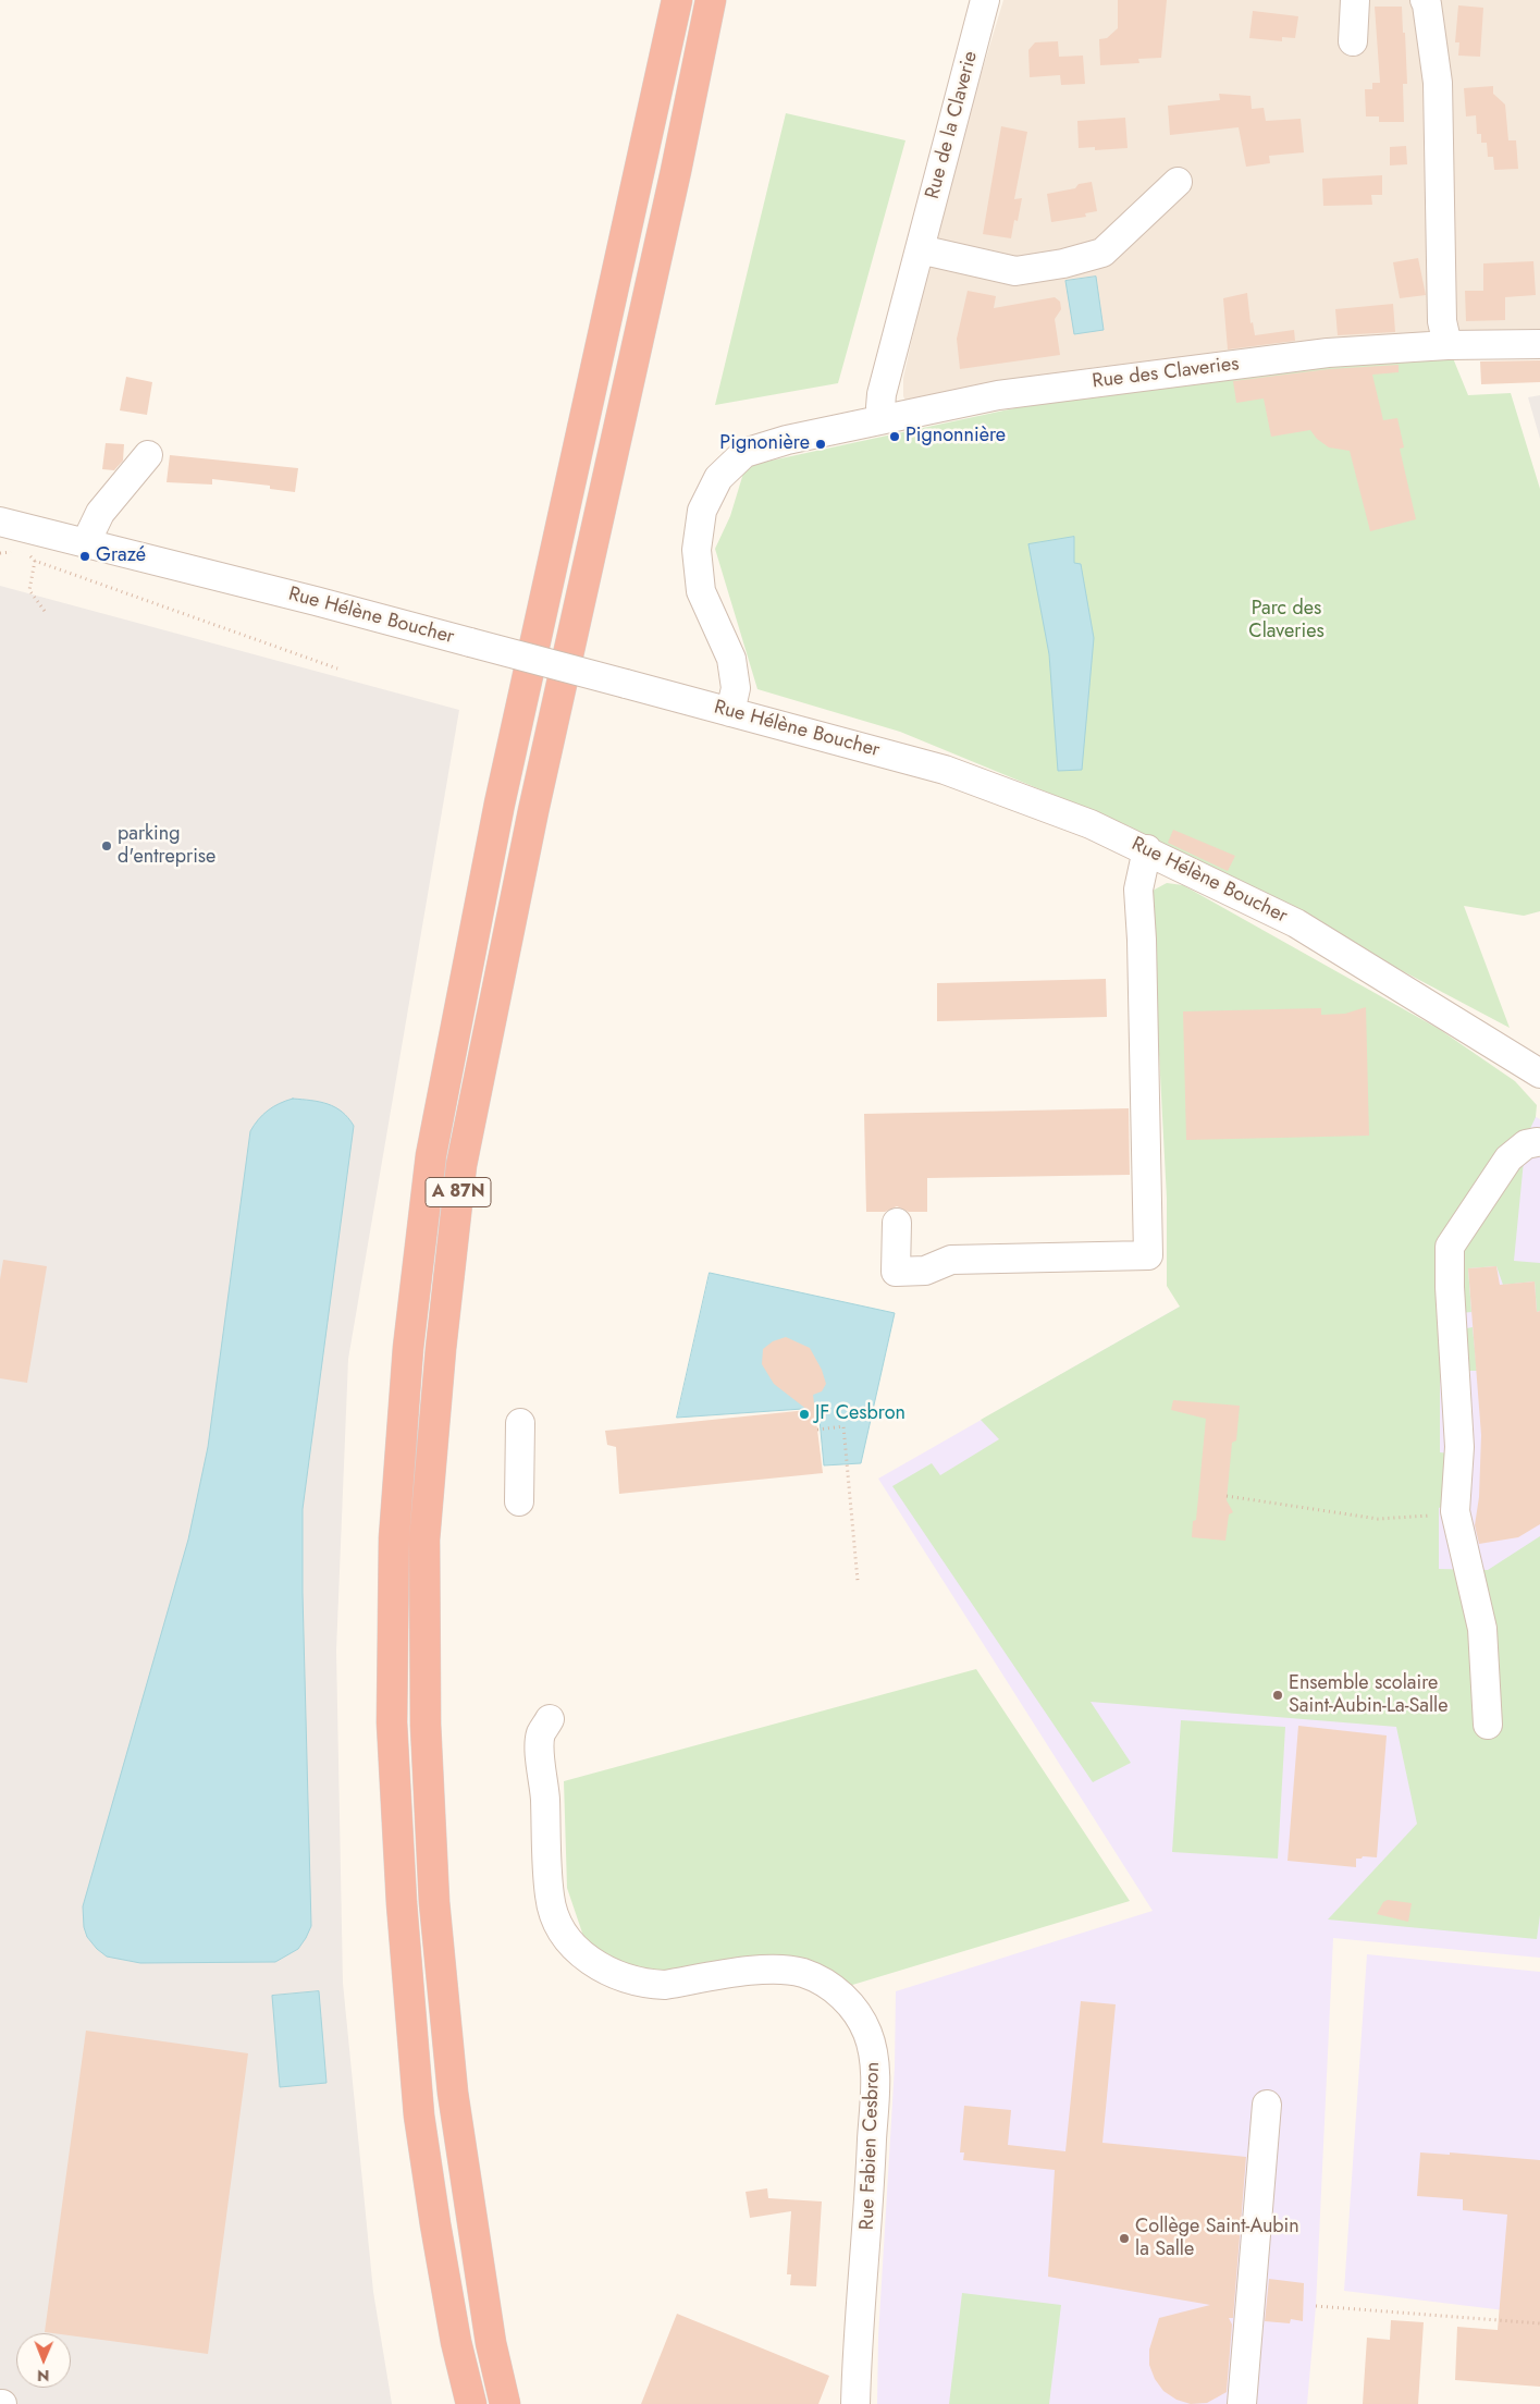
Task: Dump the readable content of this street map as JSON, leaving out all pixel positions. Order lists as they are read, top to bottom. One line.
{"streets":{"highway":["A 87N"],"street":["Rue de la Claverie","Rue des Claveries","Rue Hélène Boucher","Rue Fabien Cesbron"]},"crossings":[["Rue de la Claverie","Rue des Claveries"],["Rue des Claveries","Rue Hélène Boucher"]],"parks":["Parc des Claveries"],"places":["Pignonnière","Pignonière","Grazé","parking d'entreprise","JF Cesbron","Ensemble scolaire Saint-Aubin-La-Salle","Collège Saint-Aubin la Salle"],"north":"bottom"}
